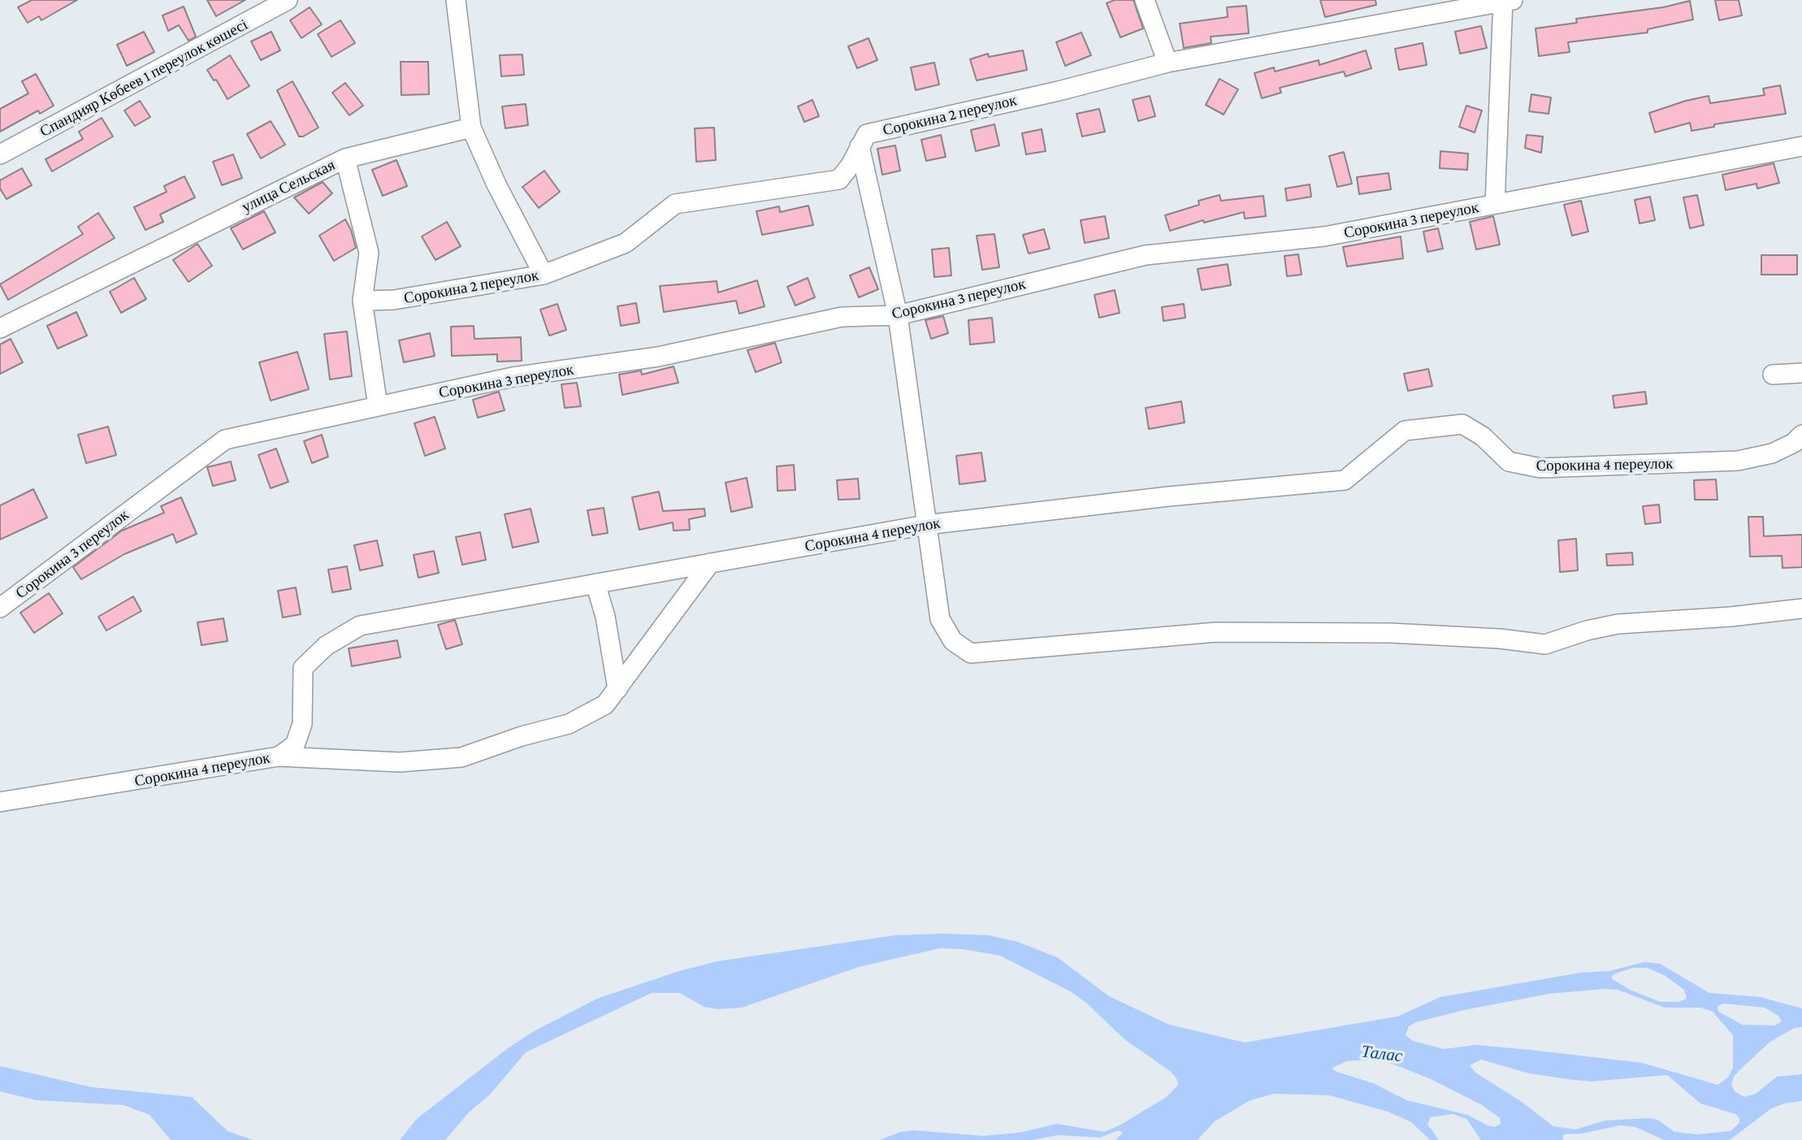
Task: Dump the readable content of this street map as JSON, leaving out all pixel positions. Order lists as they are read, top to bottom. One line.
{"streets":{"street":["Спандияр Көбеев 1 переулок көшесі","Сорокина 2 переулок","улица Сельская","Сорокина 3 переулок","Сорокина 4 переулок"]},"water":["Талас"]}
